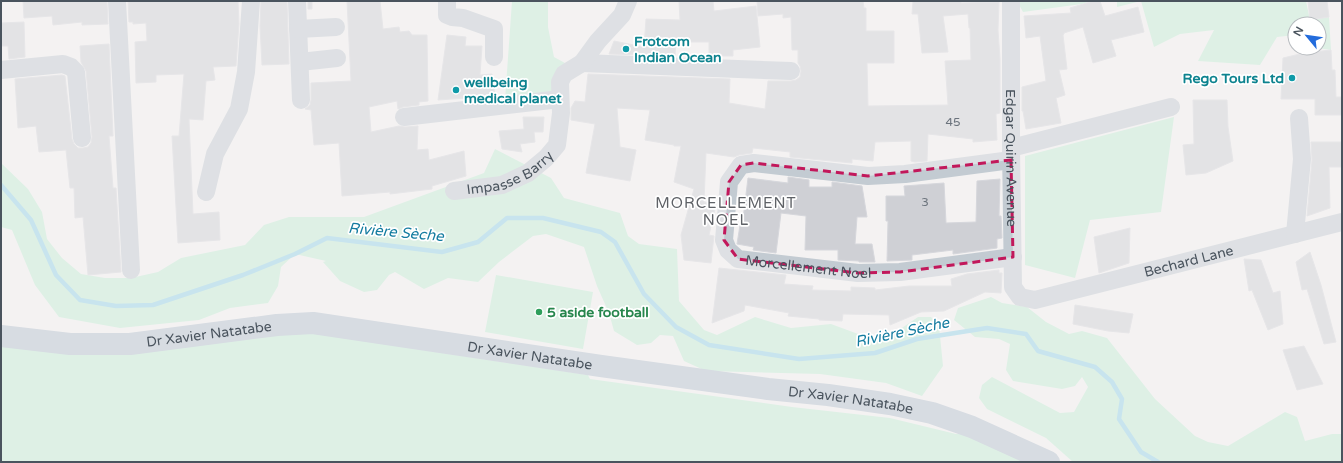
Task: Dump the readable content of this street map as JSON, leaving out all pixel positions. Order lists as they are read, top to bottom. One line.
{"streets":{"main road":["Dr Xavier Natatabe"],"street":["Edgar Quirin Avenue","Impasse Barry","Bechard Lane","Morcellement Noel"]},"crossings":[["Edgar Quirin Avenue","Bechard Lane"],["Edgar Quirin Avenue","Morcellement Noel"]],"districts":["MORCELLEMENT NOEL"],"water":["Rivière Sèche"],"places":["Frotcom Indian Ocean","Rego Tours Ltd","wellbeing medical planet","5 aside football"],"house_numbers":["45","3"],"north":"top left"}
